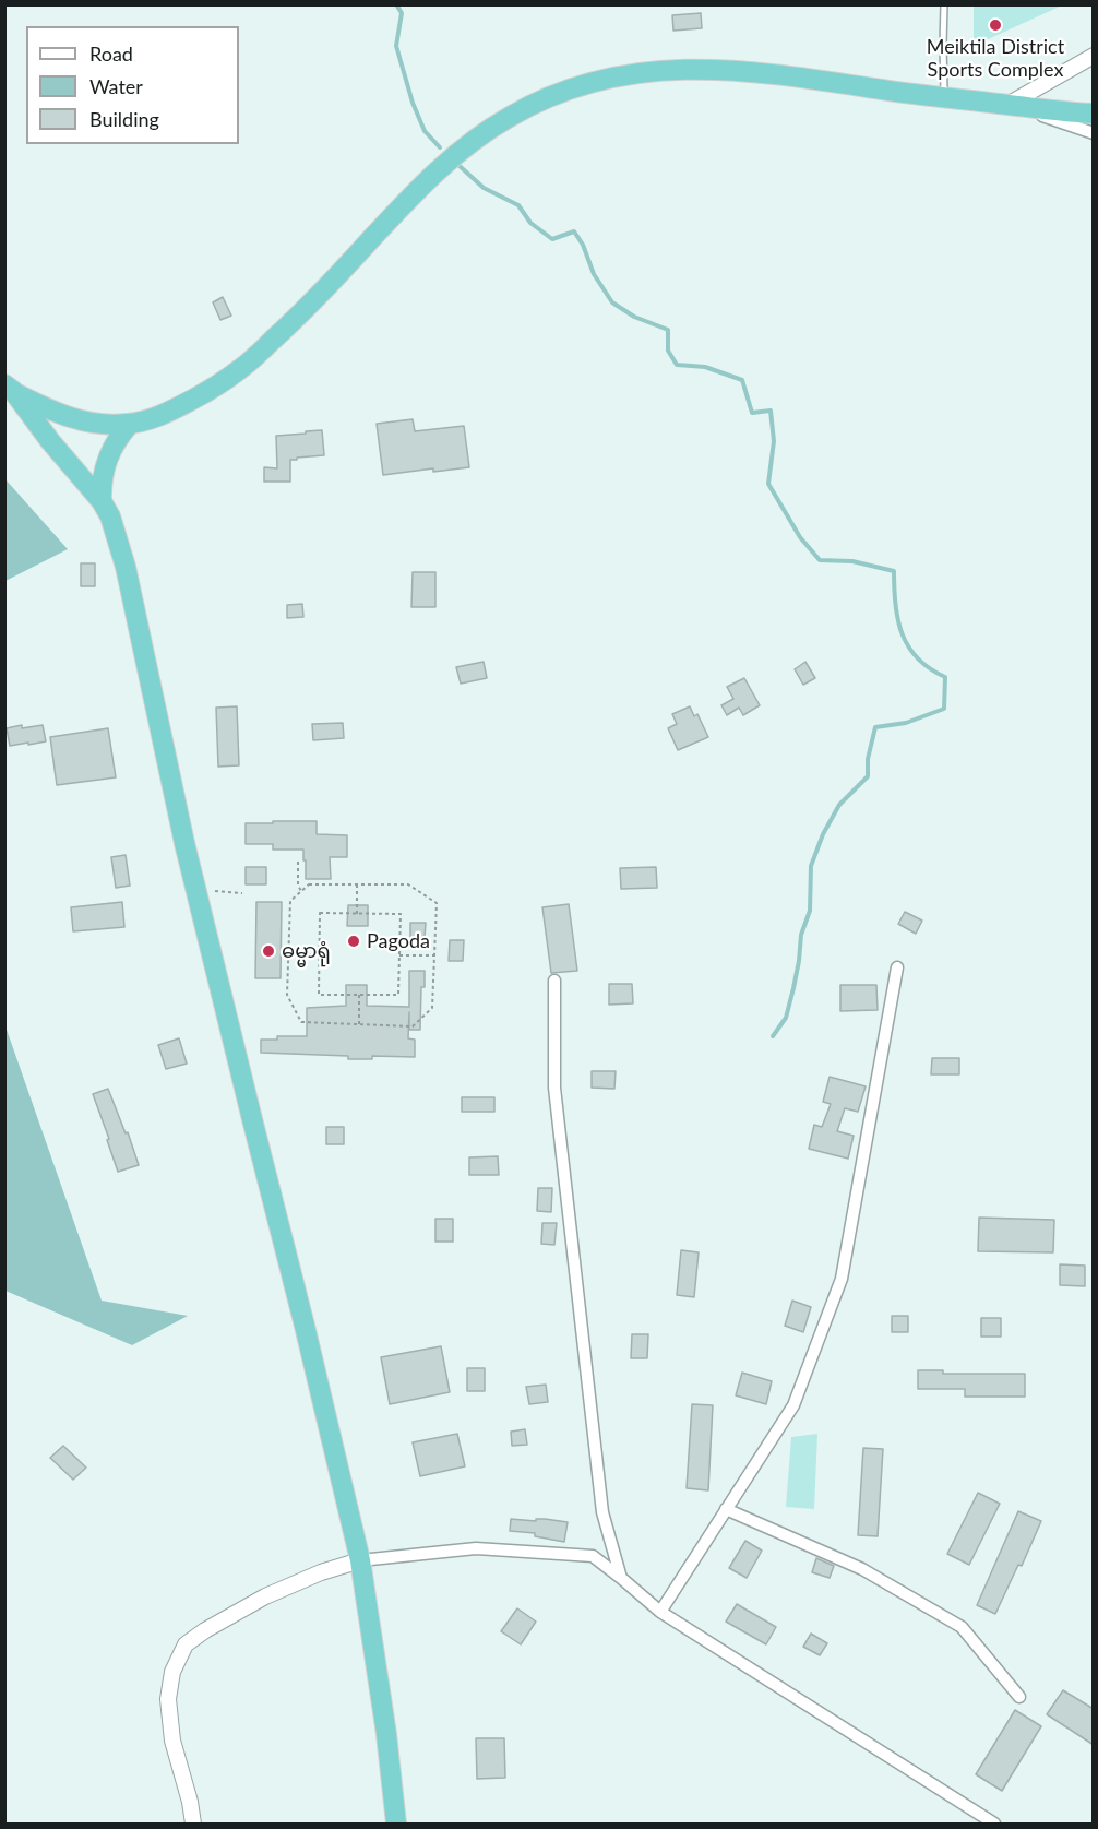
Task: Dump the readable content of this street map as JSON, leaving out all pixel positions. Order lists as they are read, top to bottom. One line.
{"places":["Meiktila District Sports Complex","Pagoda","ဓမ္မာရုံ"],"legend":["Road","Water","Building"]}
